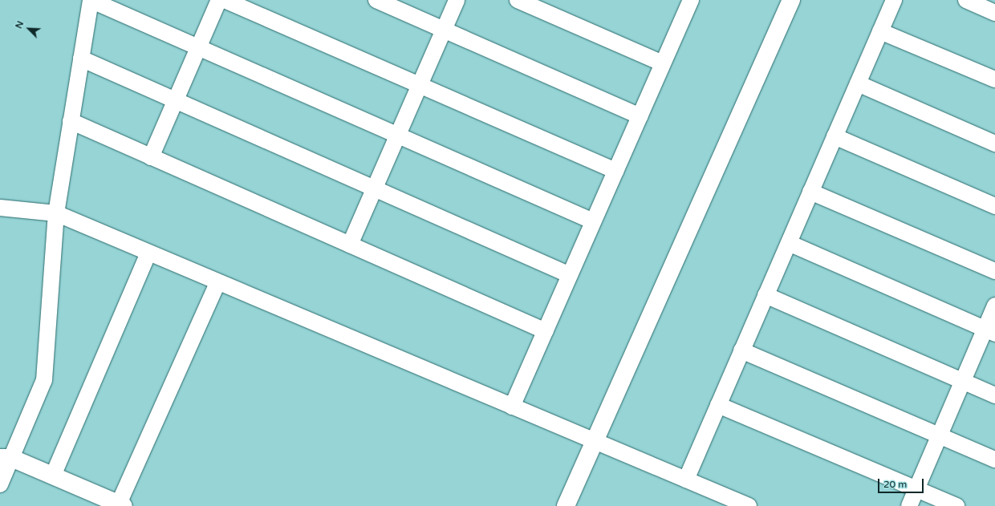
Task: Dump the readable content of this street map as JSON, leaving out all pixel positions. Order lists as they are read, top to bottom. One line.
{"scale_bar":"20 m","north":"top left"}
